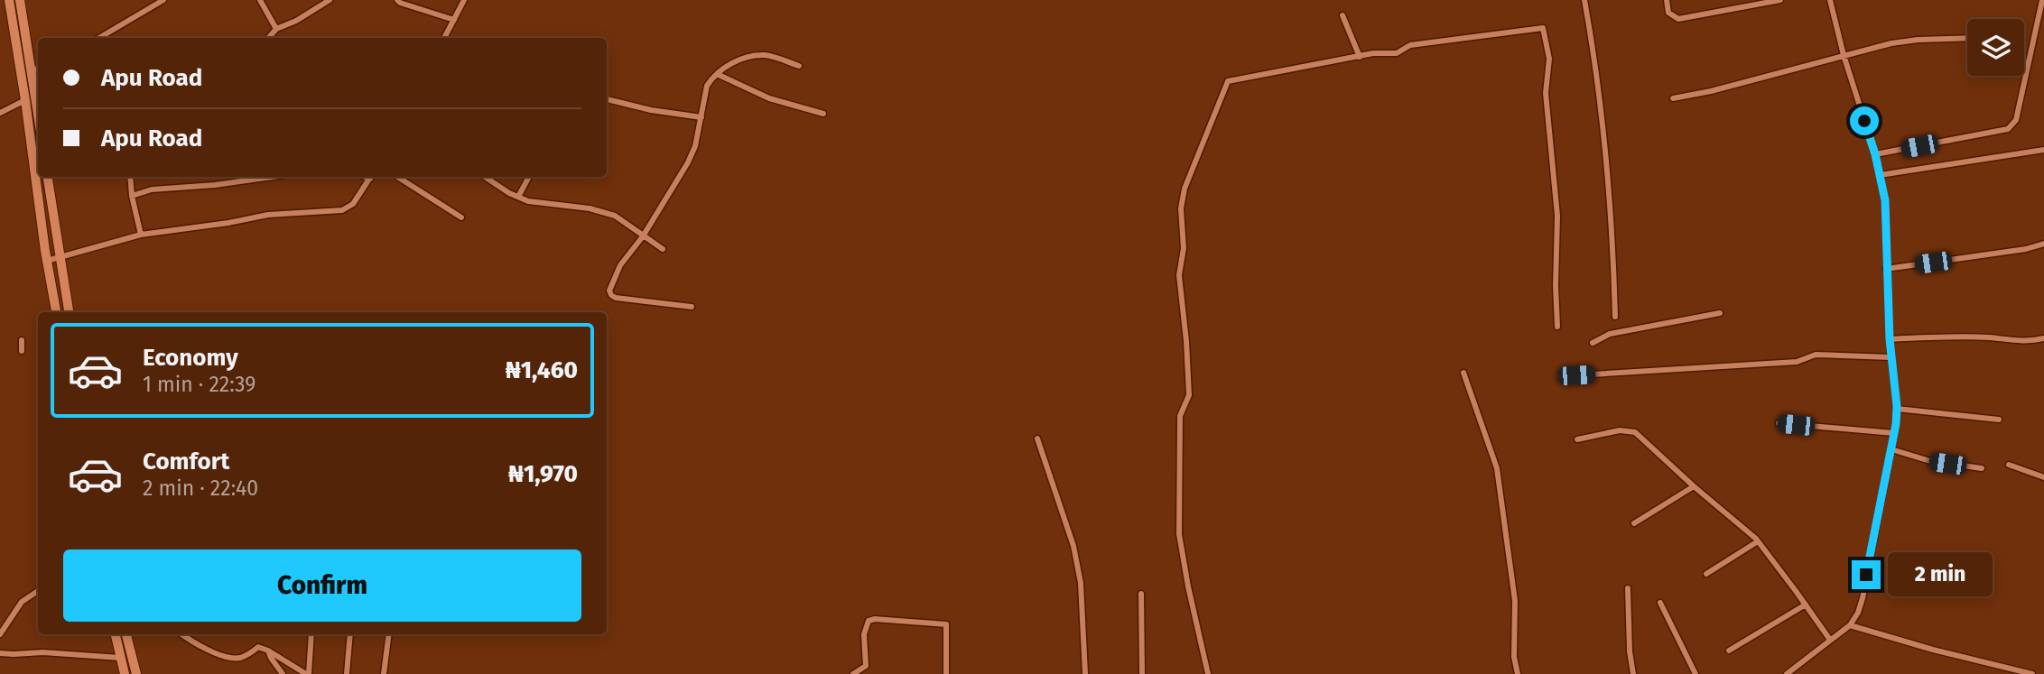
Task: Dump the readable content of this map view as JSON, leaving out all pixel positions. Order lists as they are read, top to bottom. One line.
{"page":{"banner":["Apu Road","Apu Road"],"list":[{"name":"Economy","note":"1 min · 22:39","value":"₦1,460"},{"name":"Comfort","note":"2 min · 22:40","value":"₦1,970"}],"buttons":"Confirm","bubble":"2 min"}}
